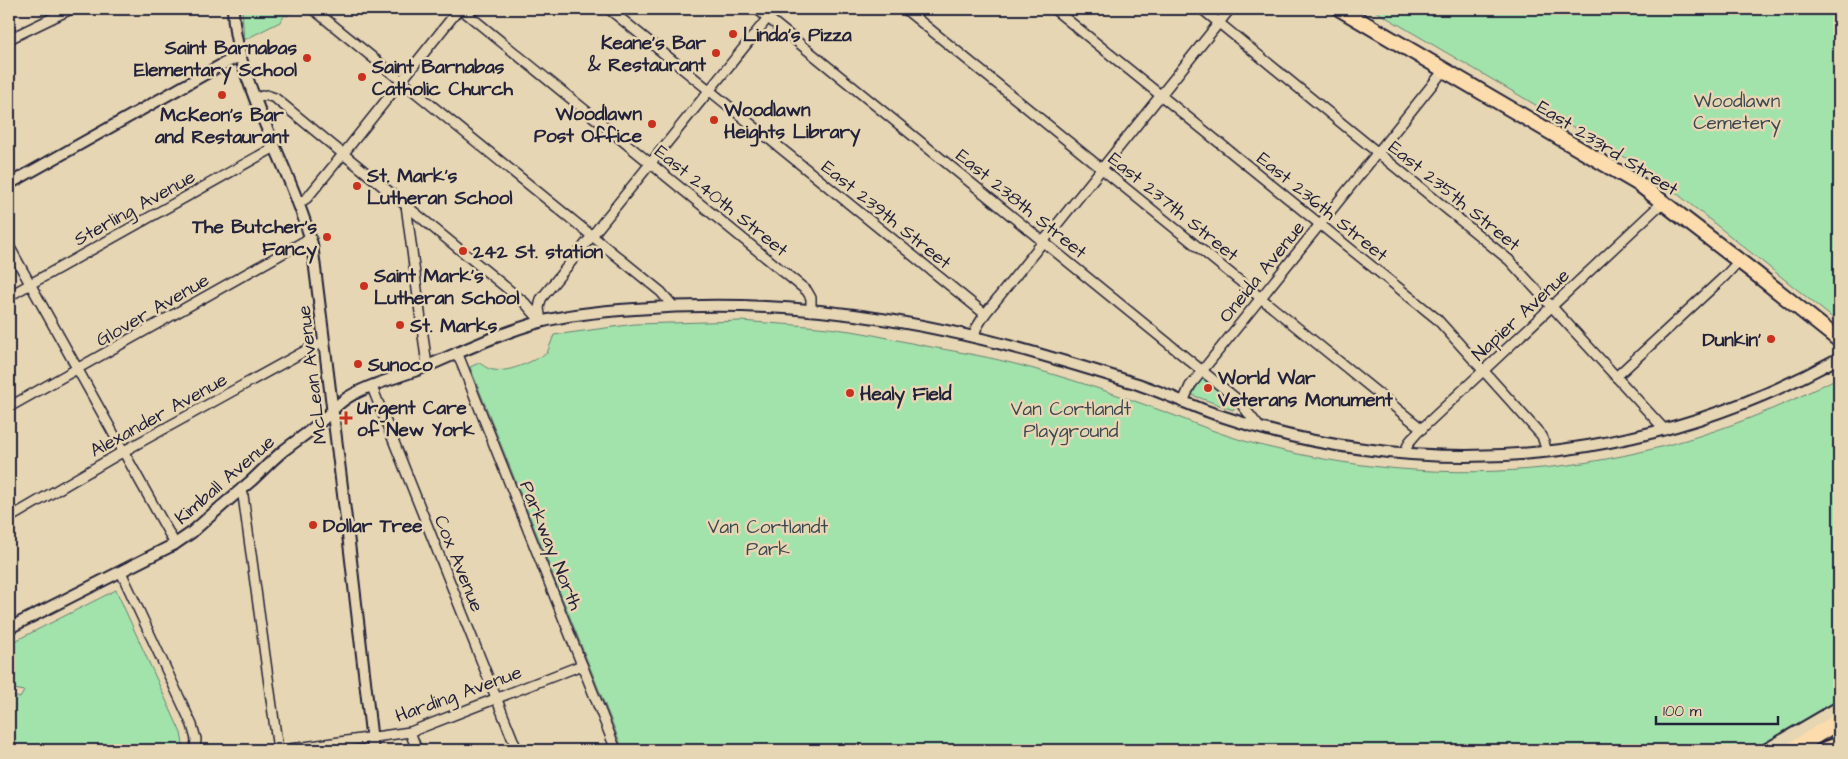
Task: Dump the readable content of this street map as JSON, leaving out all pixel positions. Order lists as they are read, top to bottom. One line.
{"streets":{"main road":["East 233rd Street"],"street":["East 235th Street","East 240th Street","East 238th Street","East 237th Street","East 236th Street","Sterling Avenue","East 239th Street","Oneida Avenue","Glover Avenue","Napier Avenue","McLean Avenue","Alexander Avenue","Kimball Avenue","Parkway North","Cox Avenue","Harding Avenue"]},"crossings":[["East 233rd Street","Oneida Avenue"],["East 233rd Street","Napier Avenue"],["East 235th Street","Oneida Avenue"],["East 235th Street","Napier Avenue"],["East 235th Street","Kimball Avenue"],["East 240th Street","Kimball Avenue"],["East 238th Street","Oneida Avenue"],["East 238th Street","Kimball Avenue"],["East 237th Street","Oneida Avenue"],["East 237th Street","Napier Avenue"],["East 236th Street","Oneida Avenue"],["East 236th Street","Napier Avenue"],["East 236th Street","Kimball Avenue"],["Sterling Avenue","McLean Avenue"],["Oneida Avenue","Kimball Avenue"],["Glover Avenue","McLean Avenue"],["Napier Avenue","Kimball Avenue"],["McLean Avenue","Alexander Avenue"],["McLean Avenue","Kimball Avenue"],["McLean Avenue","Harding Avenue"],["Kimball Avenue","Parkway North"],["Kimball Avenue","Cox Avenue"],["Parkway North","Harding Avenue"],["Cox Avenue","Harding Avenue"]],"parks":["Woodlawn Cemetery","Van Cortlandt Playground","Van Cortlandt Park"],"places":{"other":["Linda's Pizza","Keane's Bar & Restaurant","Saint Barnabas Elementary School","Saint Barnabas Catholic Church","McKeon's Bar and Restaurant","Woodlawn Heights Library","Woodlawn Post Office","St. Mark's Lutheran School","The Butcher's Fancy","242 St. station","Saint Mark's Lutheran School","St. Marks","Dunkin'","Sunoco","World War Veterans Monument","Healy Field","Dollar Tree"],"health":["Urgent Care of New York"]},"scale_bar":"100 m"}
